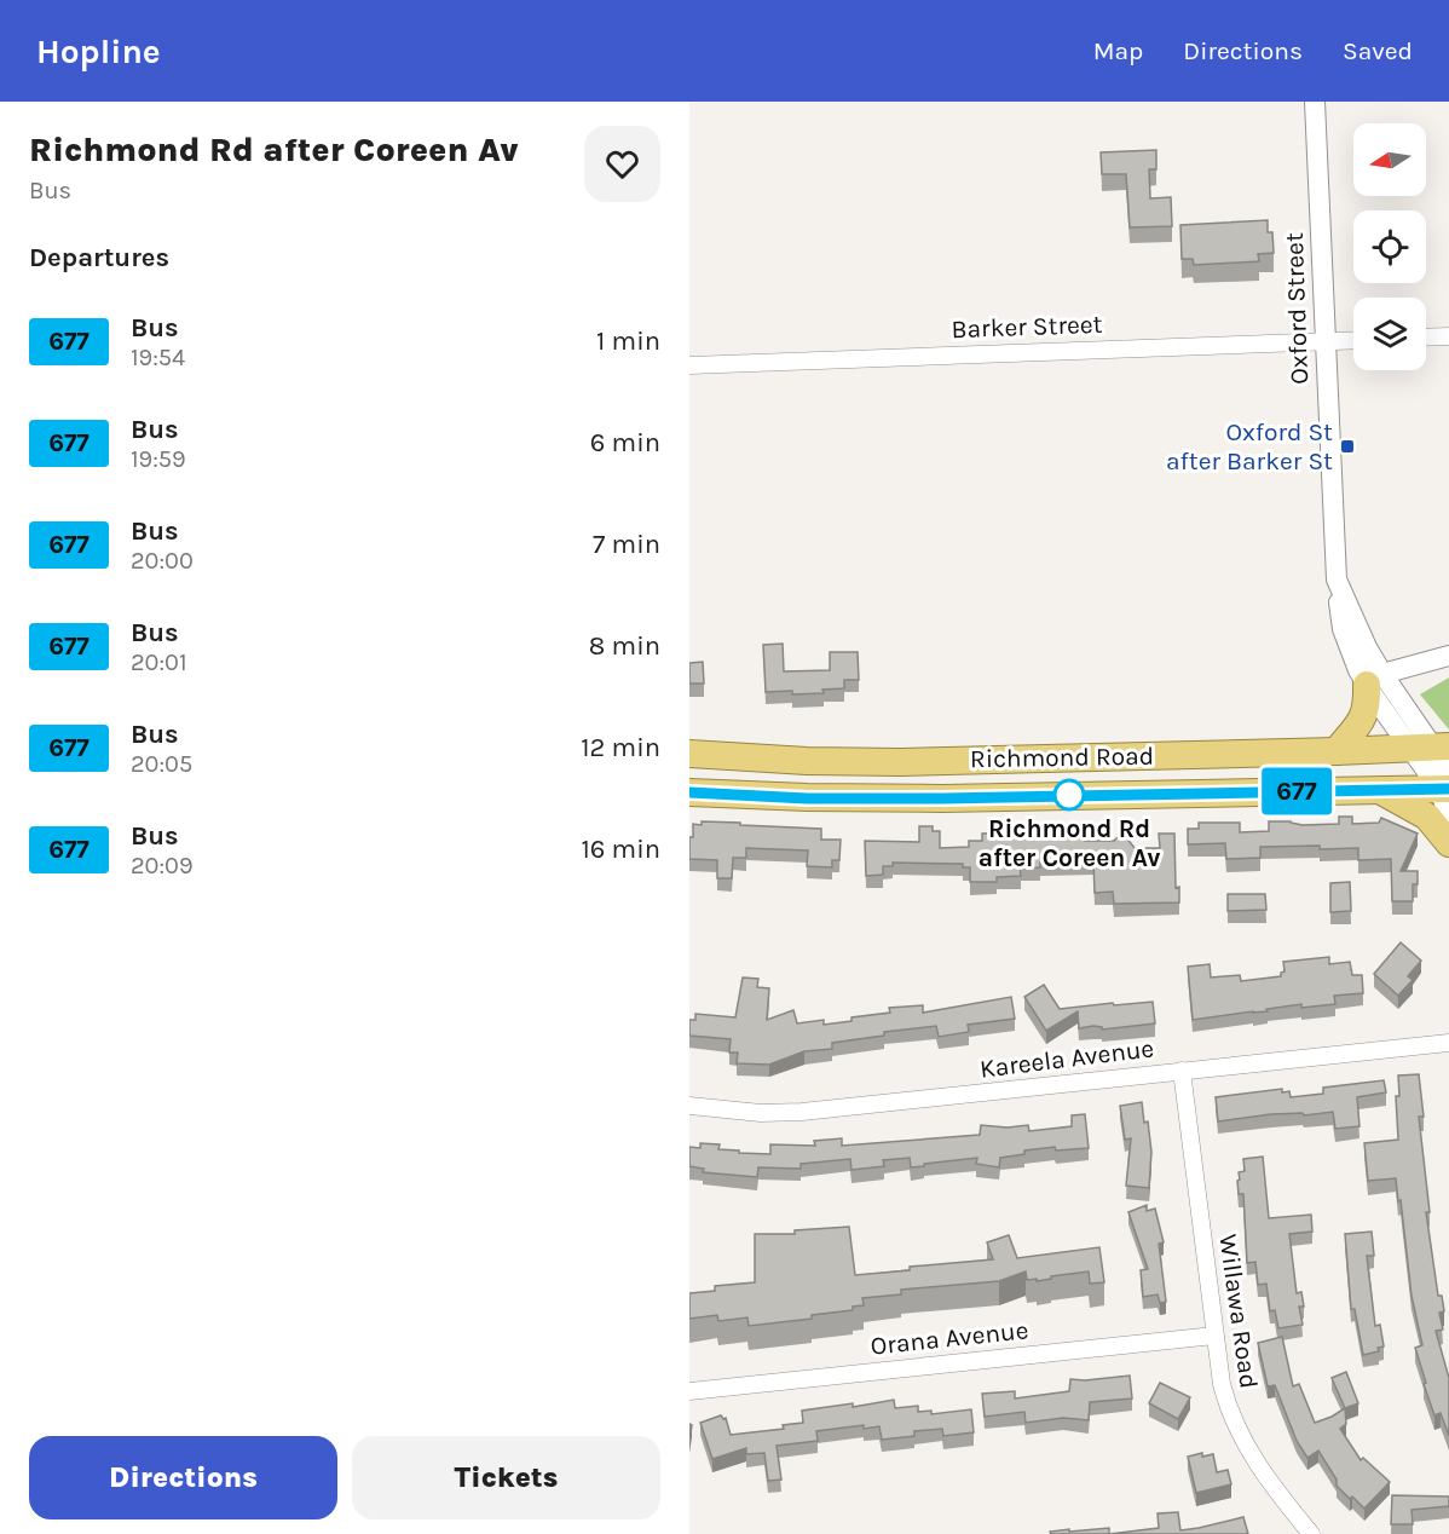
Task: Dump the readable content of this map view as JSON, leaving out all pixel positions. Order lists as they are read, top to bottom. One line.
{"streets":{"highway":["Richmond Road"],"street":["Oxford Street","Barker Street","Kareela Avenue","Willawa Road","Orana Avenue"]},"crossings":[["Oxford Street","Barker Street"],["Oxford Street","Richmond Road"],["Kareela Avenue","Willawa Road"],["Willawa Road","Orana Avenue"]],"places":{"transit":["Oxford St after Barker St"],"other":["Richmond Rd after Coreen Av"]},"lines":["bus line 677"],"north":"left","page":{"header":"Hopline","nav":["Map","Directions","Saved"],"heading":[["Richmond Rd after Coreen Av","Bus"],"Departures"],"on_map":"677","list":[{"mark":"677","name":"Bus","note":"19:54","value":"1 min"},{"mark":"677","name":"Bus","note":"19:59","value":"6 min"},{"mark":"677","name":"Bus","note":"20:00","value":"7 min"},{"mark":"677","name":"Bus","note":"20:01","value":"8 min"},{"mark":"677","name":"Bus","note":"20:05","value":"12 min"},{"mark":"677","name":"Bus","note":"20:09","value":"16 min"}],"buttons":["Directions","Tickets"]}}
